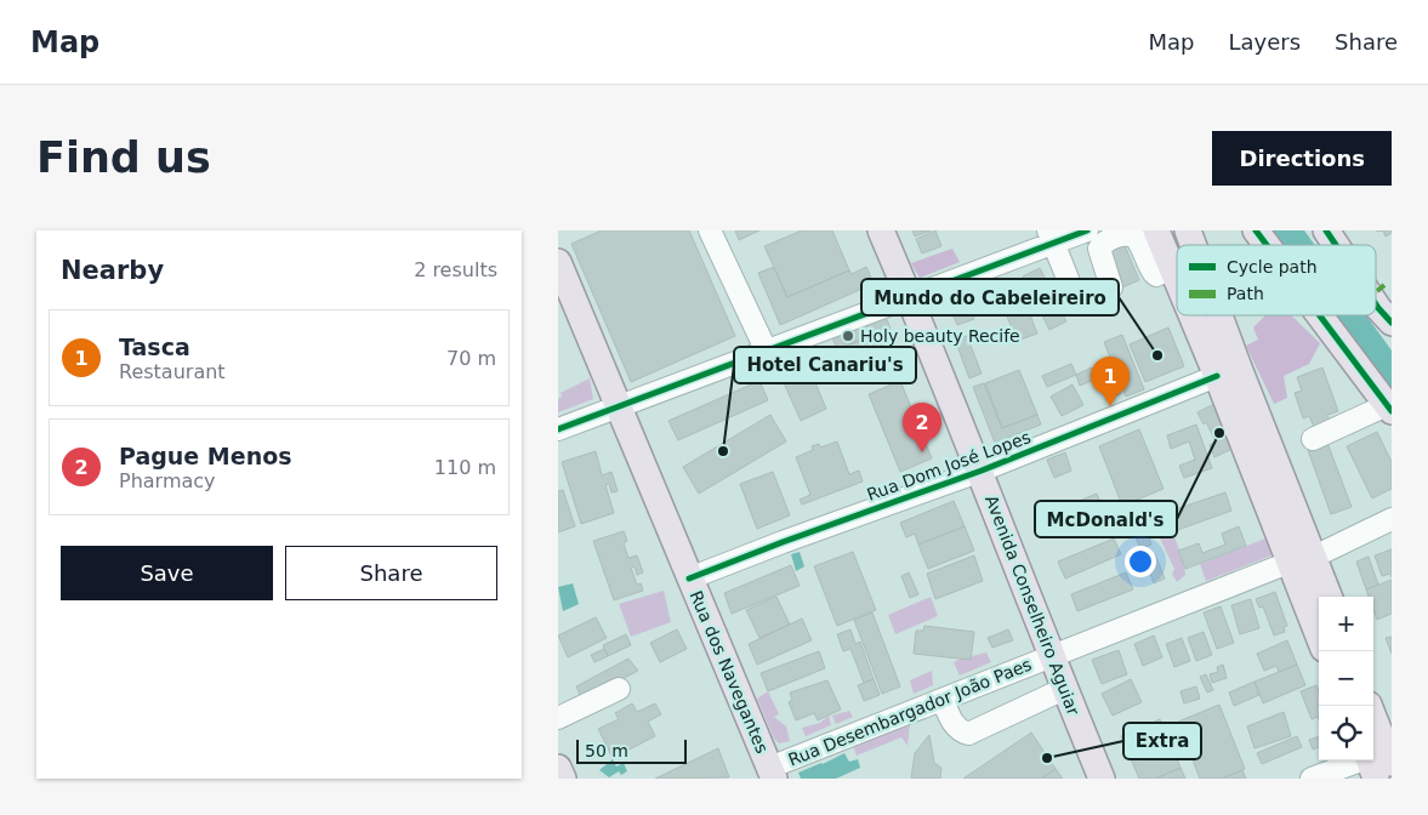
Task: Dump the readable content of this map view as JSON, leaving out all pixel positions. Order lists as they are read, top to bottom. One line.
{"streets":{"main road":["Avenida Conselheiro Aguiar","Rua dos Navegantes"],"street":["Rua Dom José Lopes","Rua Desembargador João Paes"]},"crossings":[["Rua Dom José Lopes","Avenida Conselheiro Aguiar"],["Rua Dom José Lopes","Rua dos Navegantes"],["Avenida Conselheiro Aguiar","Rua Desembargador João Paes"],["Rua dos Navegantes","Rua Desembargador João Paes"]],"places":["Holy beauty Recife","Mundo do Cabeleireiro","McDonald's","Hotel Canariu's","Extra"],"legend":["Cycle path","Path"],"scale_bar":"50 m","page":{"header":"Map","nav":["Map","Layers","Share"],"buttons":["Directions",["Save","Share"]],"title":"Find us","heading":["Nearby","2 results"],"list":[{"mark":"1","name":"Tasca","note":"Restaurant","value":"70 m"},{"mark":"2","name":"Pague Menos","note":"Pharmacy","value":"110 m"}],"pins":["1","2"],"map_buttons":["+","−"],"scale":"50 m"}}
